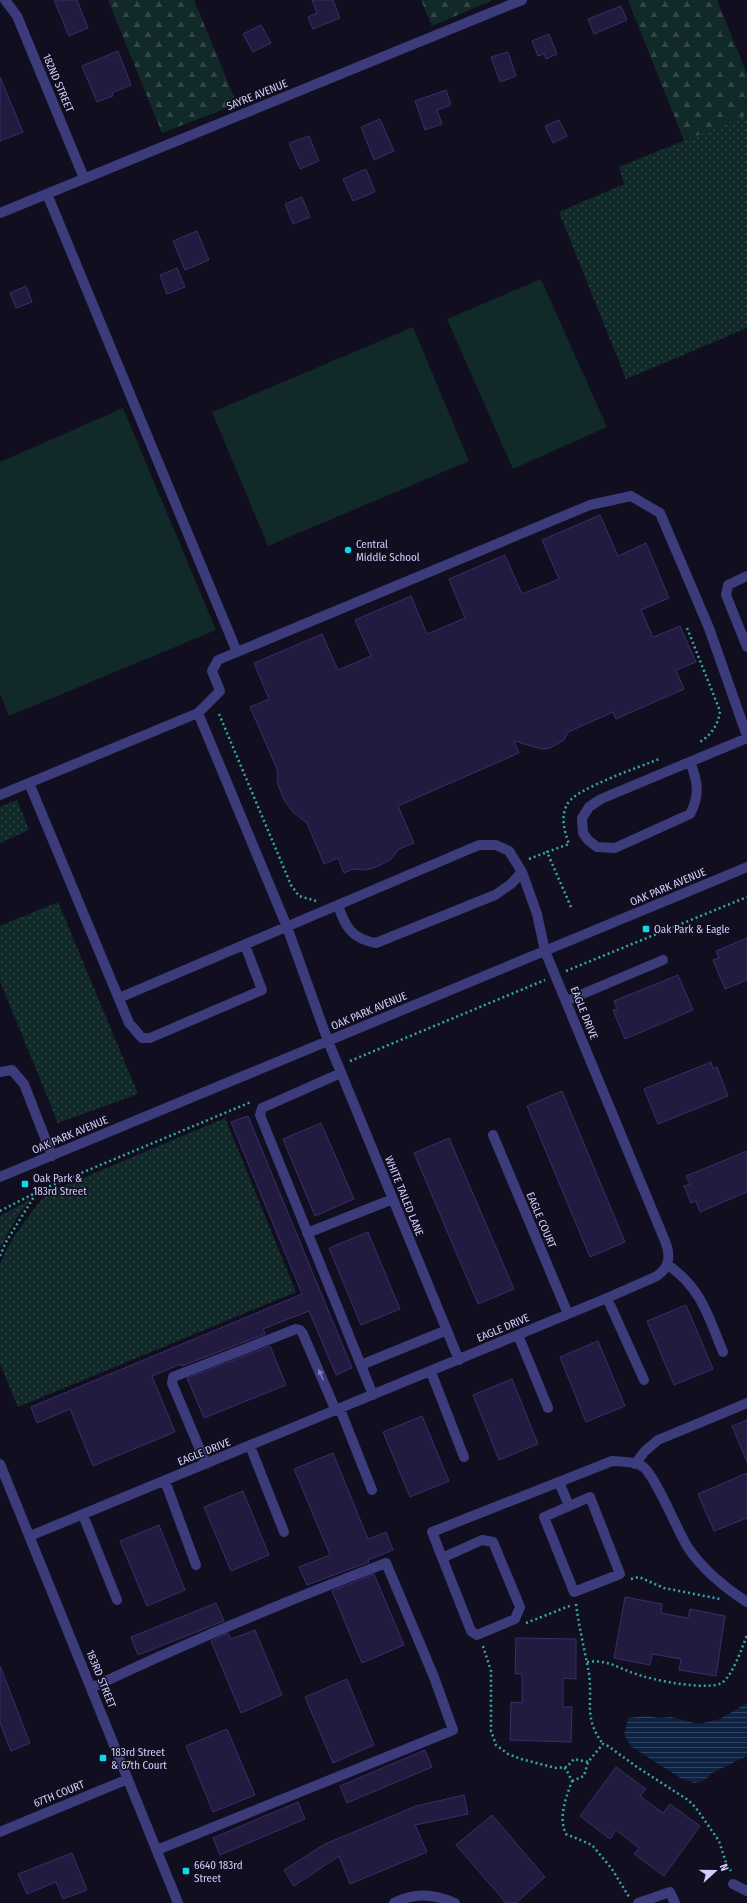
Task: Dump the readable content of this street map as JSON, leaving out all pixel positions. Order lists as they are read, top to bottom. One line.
{"streets":{"street":["182ND STREET","SAYRE AVENUE","OAK PARK AVENUE","EAGLE DRIVE","WHITE TAILED LANE","EAGLE COURT","183RD STREET","67TH COURT"]},"crossings":[["182ND STREET","SAYRE AVENUE"],["OAK PARK AVENUE","EAGLE DRIVE"],["OAK PARK AVENUE","WHITE TAILED LANE"],["EAGLE DRIVE","WHITE TAILED LANE"],["EAGLE DRIVE","EAGLE COURT"],["EAGLE DRIVE","183RD STREET"],["183RD STREET","67TH COURT"]],"places":{"other":["Central Middle School"],"transit":["Oak Park & Eagle","Oak Park & 183rd Street","183rd Street & 67th Court","6640 183rd Street"]},"north":"right"}
